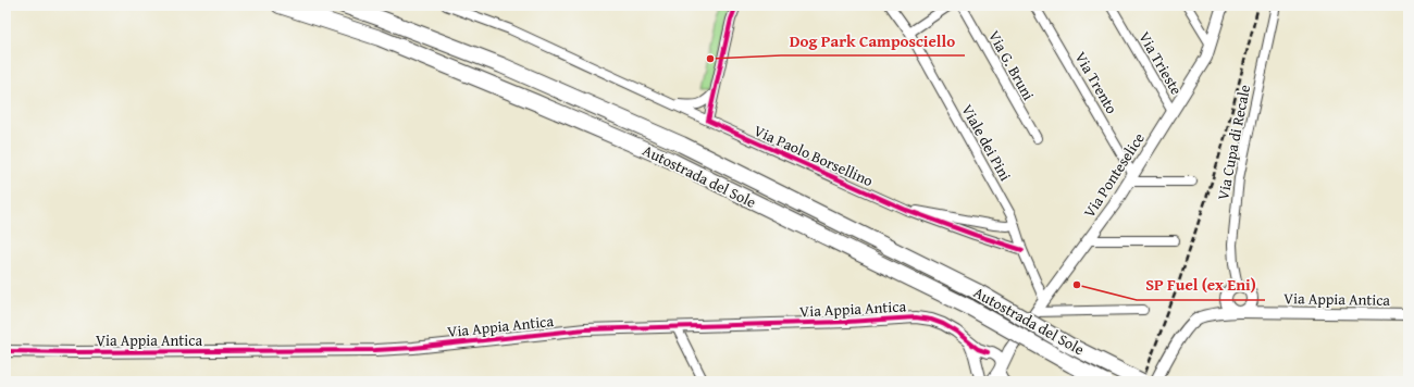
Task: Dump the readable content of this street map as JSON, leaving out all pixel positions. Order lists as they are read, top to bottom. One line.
{"streets":{"highway":["Autostrada del Sole"],"street":["Via Trieste","Via G. Bruni","Via Trento","Viale dei Pini","Via Cupa di Recale","Via Paolo Borsellino","Via Ponteselice","Via Appia Antica"]},"crossings":[["Via Trieste","Via Ponteselice"],["Via Trento","Via Ponteselice"],["Viale dei Pini","Via Paolo Borsellino"],["Viale dei Pini","Via Ponteselice"],["Via Cupa di Recale","Via Appia Antica"],["Via Ponteselice","Via Appia Antica"],["Autostrada del Sole","Via Appia Antica"]],"places":["Dog Park Camposciello","SP Fuel (ex Eni)"]}
